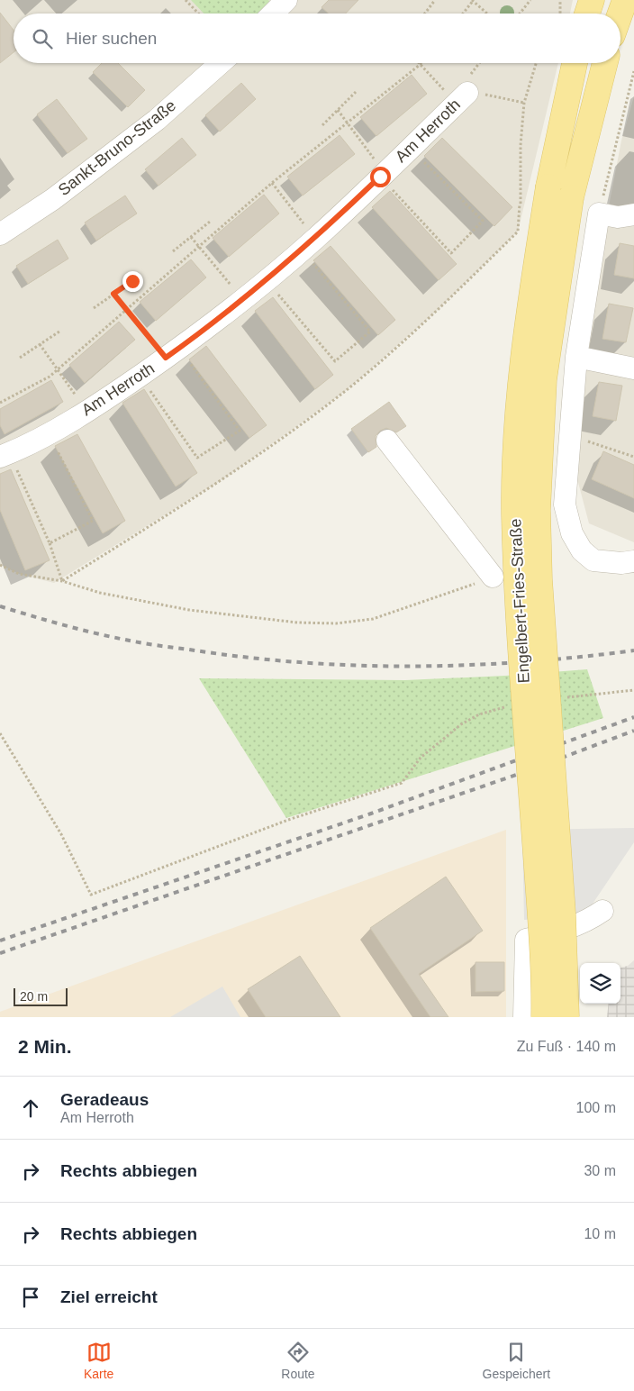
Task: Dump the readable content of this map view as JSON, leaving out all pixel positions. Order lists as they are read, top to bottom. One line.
{"streets":{"main road":["Engelbert-Fries-Straße"],"street":["Am Herroth","Sankt-Bruno-Straße"]},"scale_bar":"20 m","page":{"search":"Hier suchen","scale":"20 m","heading":["2 Min.","Zu Fuß · 140 m"],"list":[["Geradeaus","Am Herroth","100 m"],["Rechts abbiegen","30 m"],["Rechts abbiegen","10 m"],"Ziel erreicht"],"nav":["Karte","Route","Gespeichert"]}}
